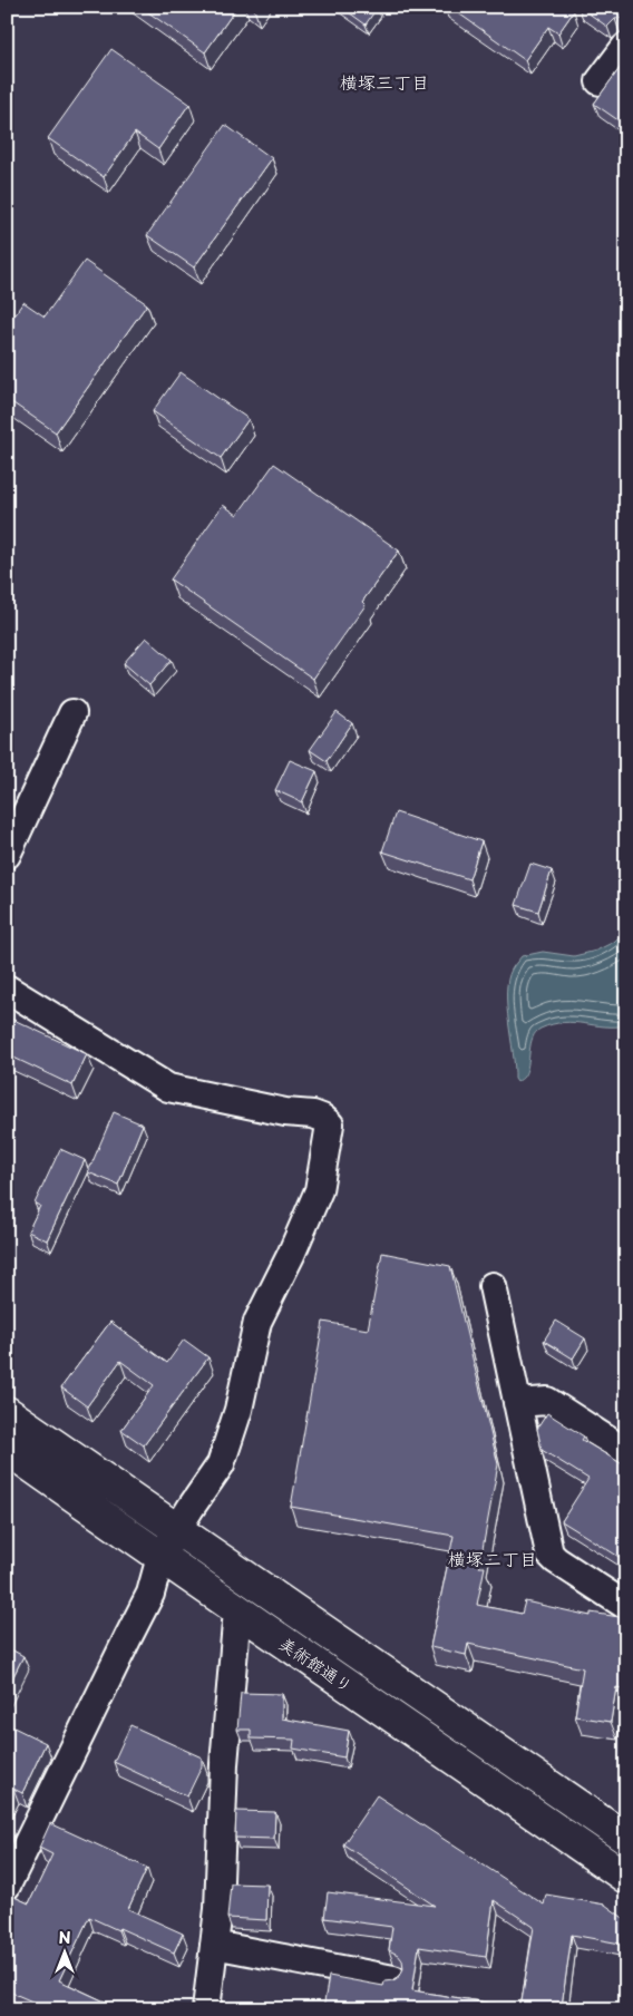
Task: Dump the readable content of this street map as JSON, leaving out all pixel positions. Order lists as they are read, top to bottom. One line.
{"streets":{"street":["美術館通り"]},"districts":["横塚三丁目","横塚二丁目"],"north":"top"}
